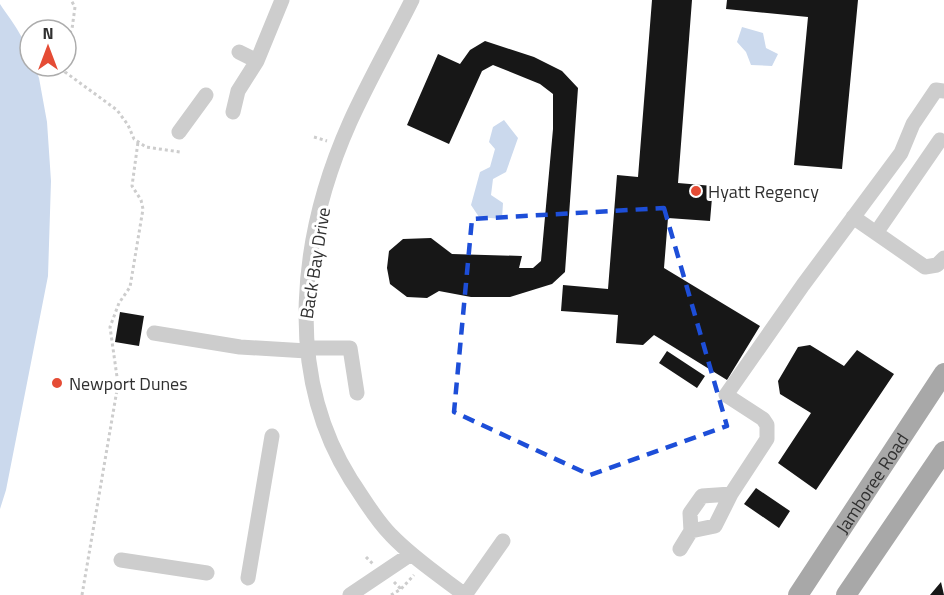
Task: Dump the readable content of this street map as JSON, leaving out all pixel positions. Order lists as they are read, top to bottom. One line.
{"streets":{"main road":["Jamboree Road"],"street":["Back Bay Drive"]},"places":["Hyatt Regency","Newport Dunes"],"north":"top"}
